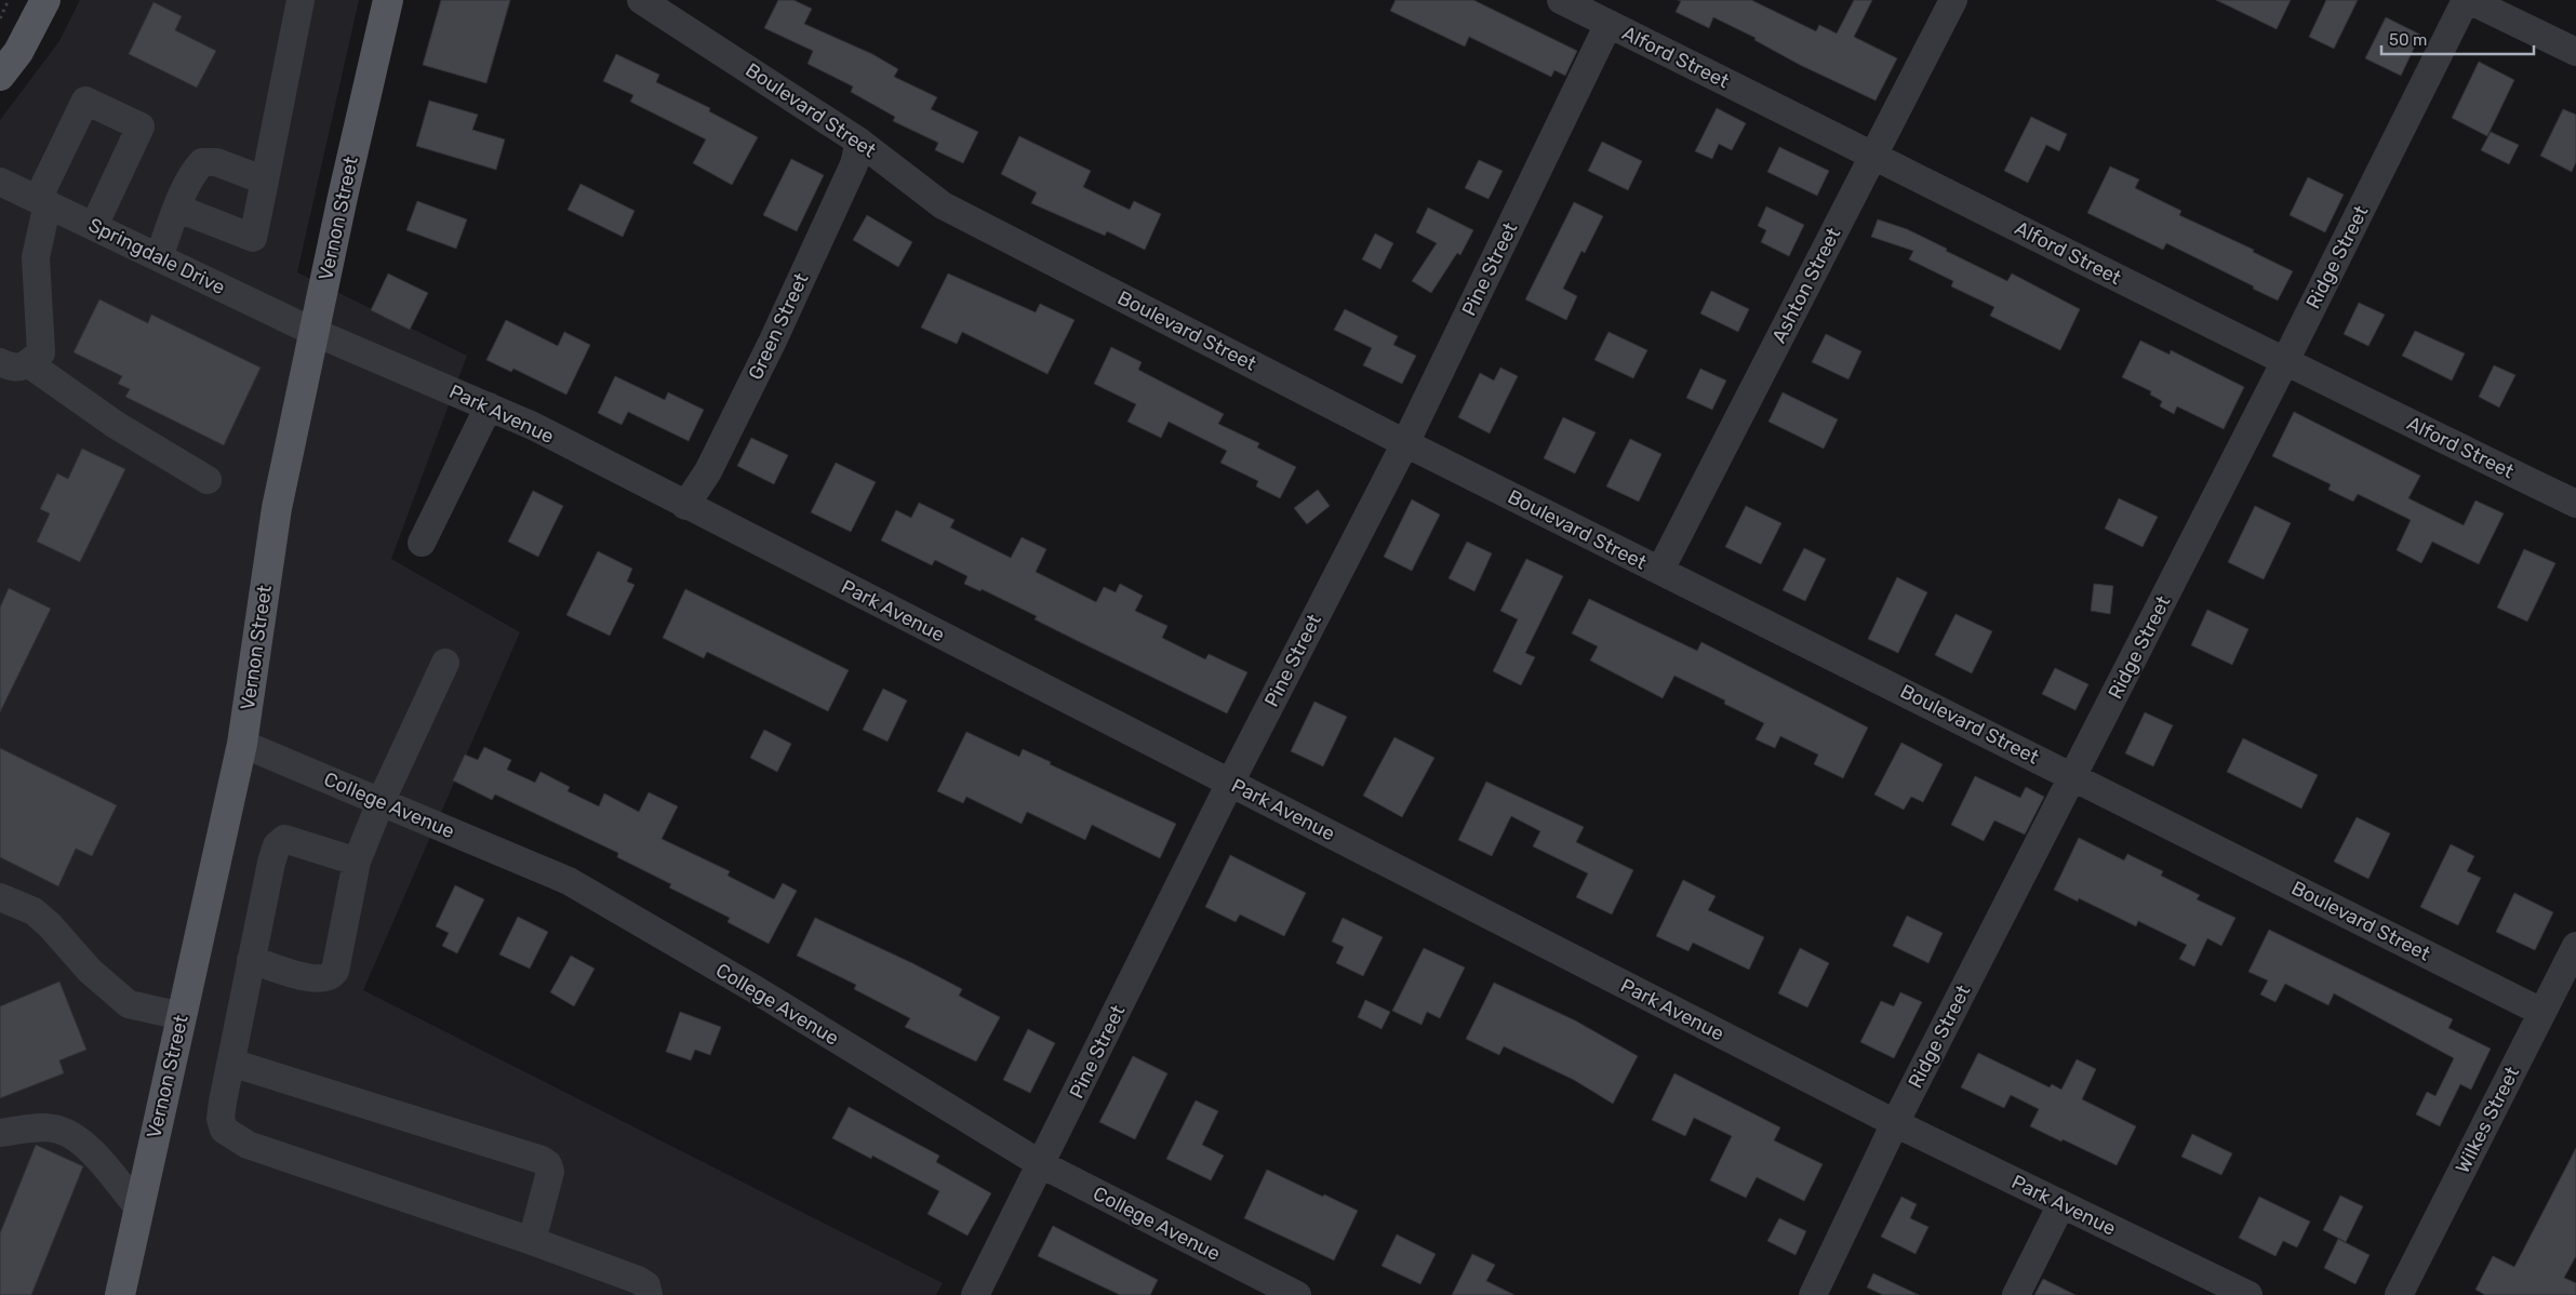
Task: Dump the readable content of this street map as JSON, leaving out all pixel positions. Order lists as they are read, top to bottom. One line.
{"streets":{"main road":["Vernon Street"],"street":["Alford Street","Boulevard Street","Springdale Drive","Ridge Street","Pine Street","Ashton Street","Green Street","Park Avenue","College Avenue","Wilkes Street"]},"crossings":[["Alford Street","Ridge Street"],["Alford Street","Pine Street"],["Alford Street","Ashton Street"],["Boulevard Street","Ridge Street"],["Boulevard Street","Pine Street"],["Boulevard Street","Ashton Street"],["Boulevard Street","Green Street"],["Boulevard Street","Wilkes Street"],["Vernon Street","Springdale Drive"],["Vernon Street","Park Avenue"],["Vernon Street","College Avenue"],["Springdale Drive","Park Avenue"],["Ridge Street","Park Avenue"],["Pine Street","Park Avenue"],["Pine Street","College Avenue"],["Green Street","Park Avenue"]],"scale_bar":"50 m"}
